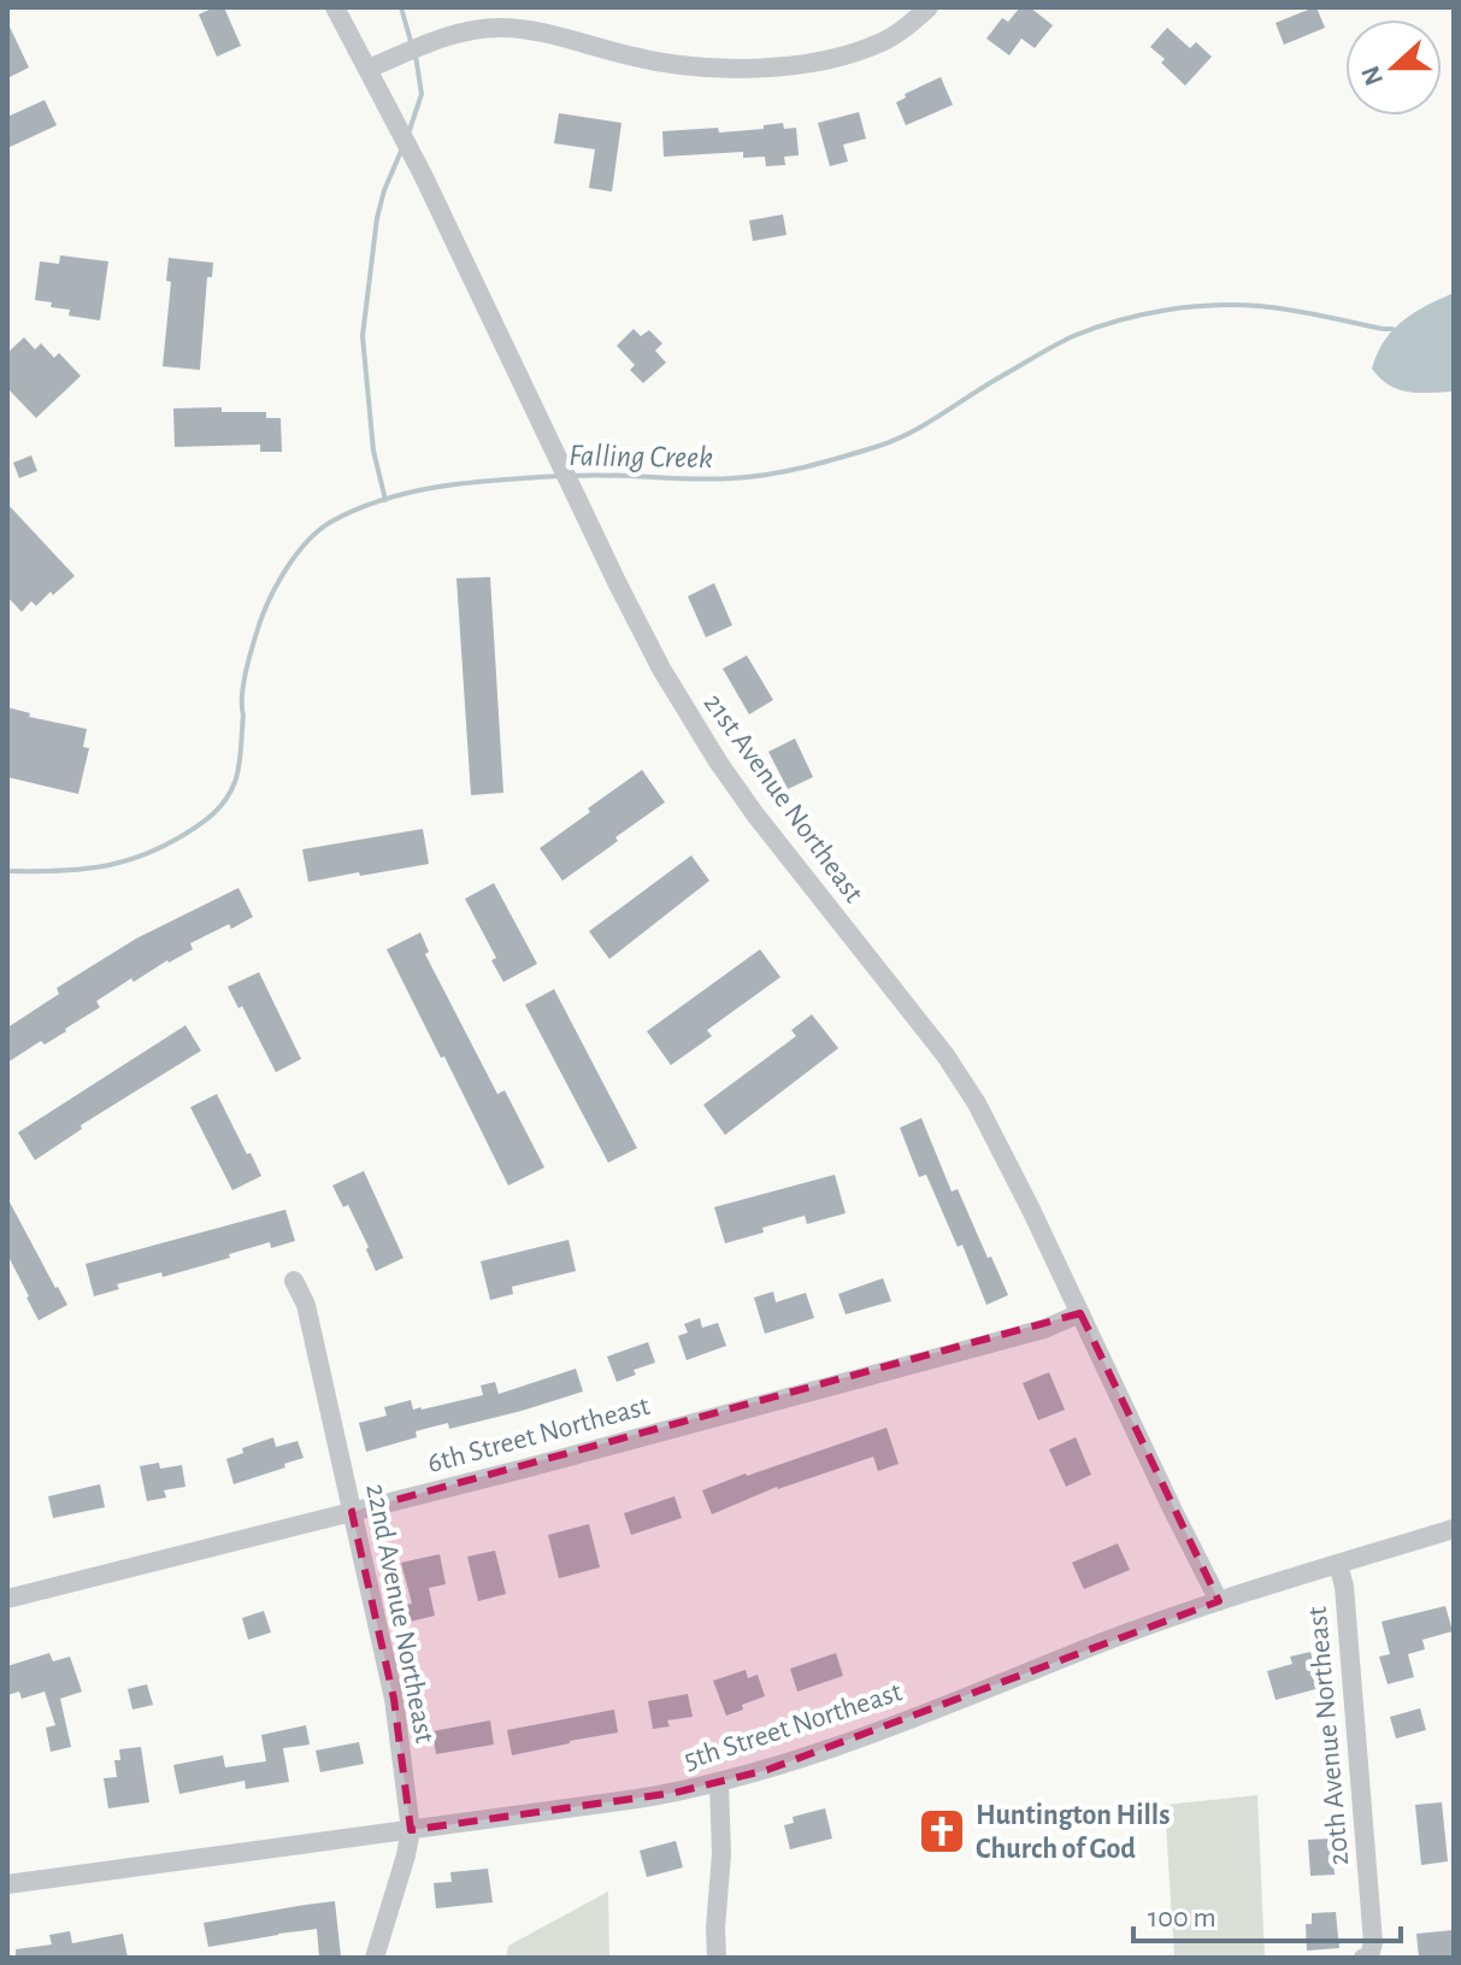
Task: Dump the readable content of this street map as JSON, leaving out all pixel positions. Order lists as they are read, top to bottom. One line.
{"streets":{"street":["21st Avenue Northeast","6th Street Northeast","22nd Avenue Northeast","5th Street Northeast","20th Avenue Northeast"]},"crossings":[["21st Avenue Northeast","6th Street Northeast"],["21st Avenue Northeast","5th Street Northeast"],["6th Street Northeast","22nd Avenue Northeast"],["22nd Avenue Northeast","5th Street Northeast"],["5th Street Northeast","20th Avenue Northeast"]],"water":["Falling Creek"],"places":{"church":["Huntington Hills Church of God"]},"scale_bar":"100 m","north":"left"}
